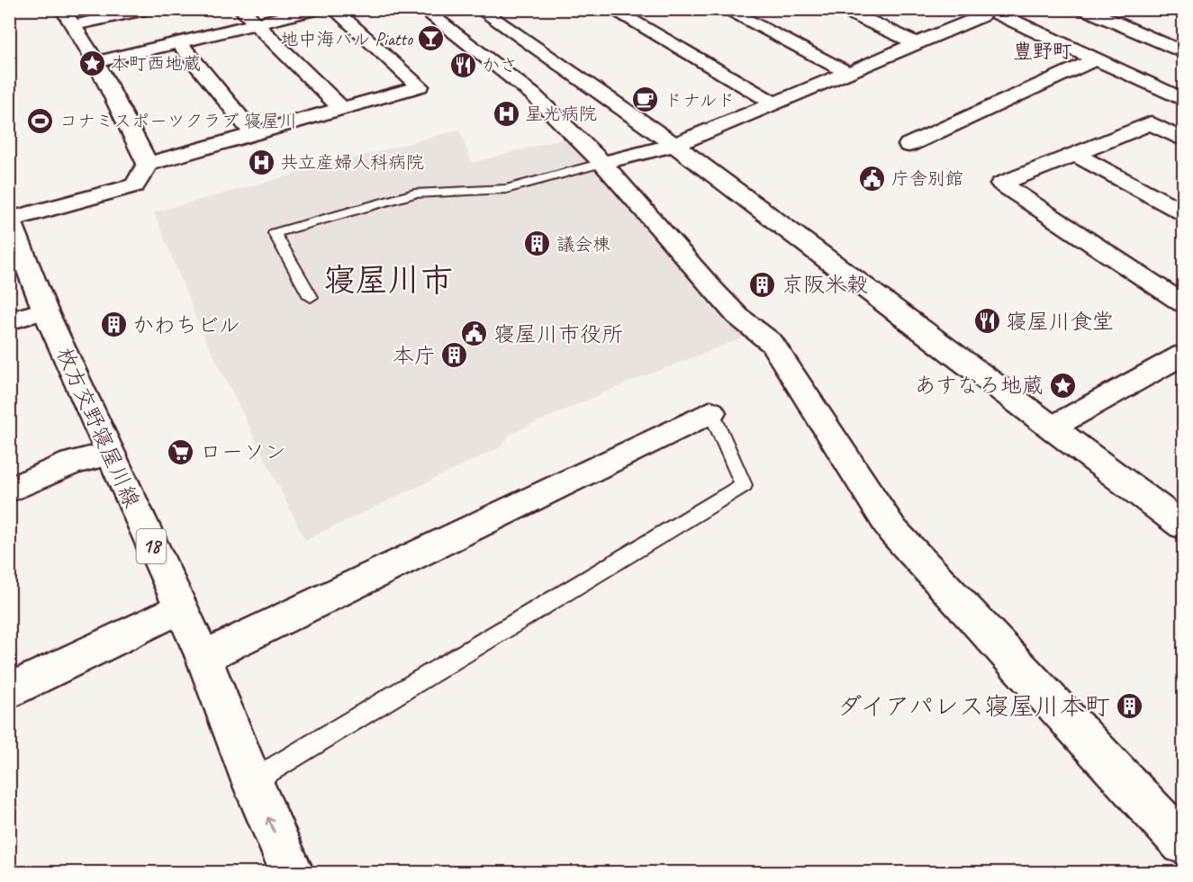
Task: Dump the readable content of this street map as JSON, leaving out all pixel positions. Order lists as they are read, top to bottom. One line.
{"streets":{"street":["枚方交野寝屋川線","18"]},"districts":["豊野町","寝屋川市"],"places":{"bar":["地中海バル Piatto"],"place":["本町西地蔵","あすなろ地蔵"],"restaurant":["かさ","寝屋川食堂"],"cafe":["ドナルド"],"hospital":["星光病院","共立産婦人科病院"],"sports":["コナミスポーツクラブ 寝屋川"],"public building":["庁舎別館","寝屋川市役所"],"building":["議会棟","京阪米穀","かわちビル","本庁","ダイアパレス寝屋川本町"],"supermarket":["ローソン"]}}
